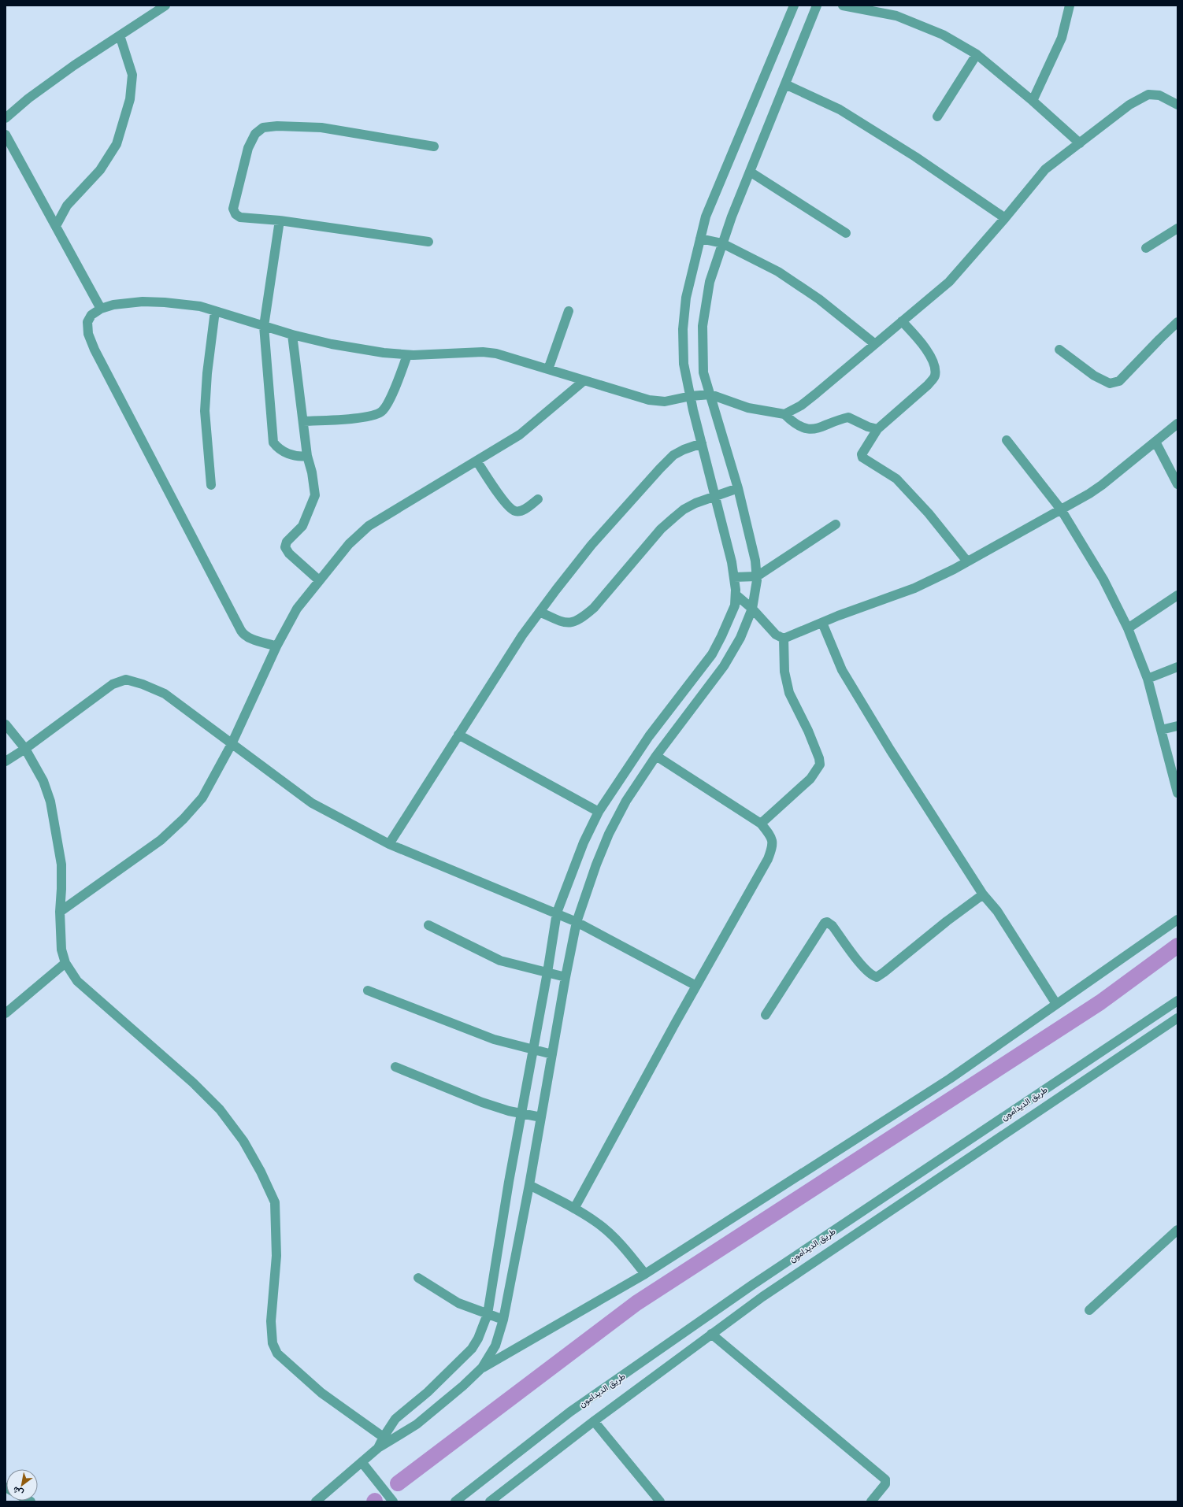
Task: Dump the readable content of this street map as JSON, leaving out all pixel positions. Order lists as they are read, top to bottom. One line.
{"streets":{"street":["طريق الديدامون"]},"north":"bottom left"}
